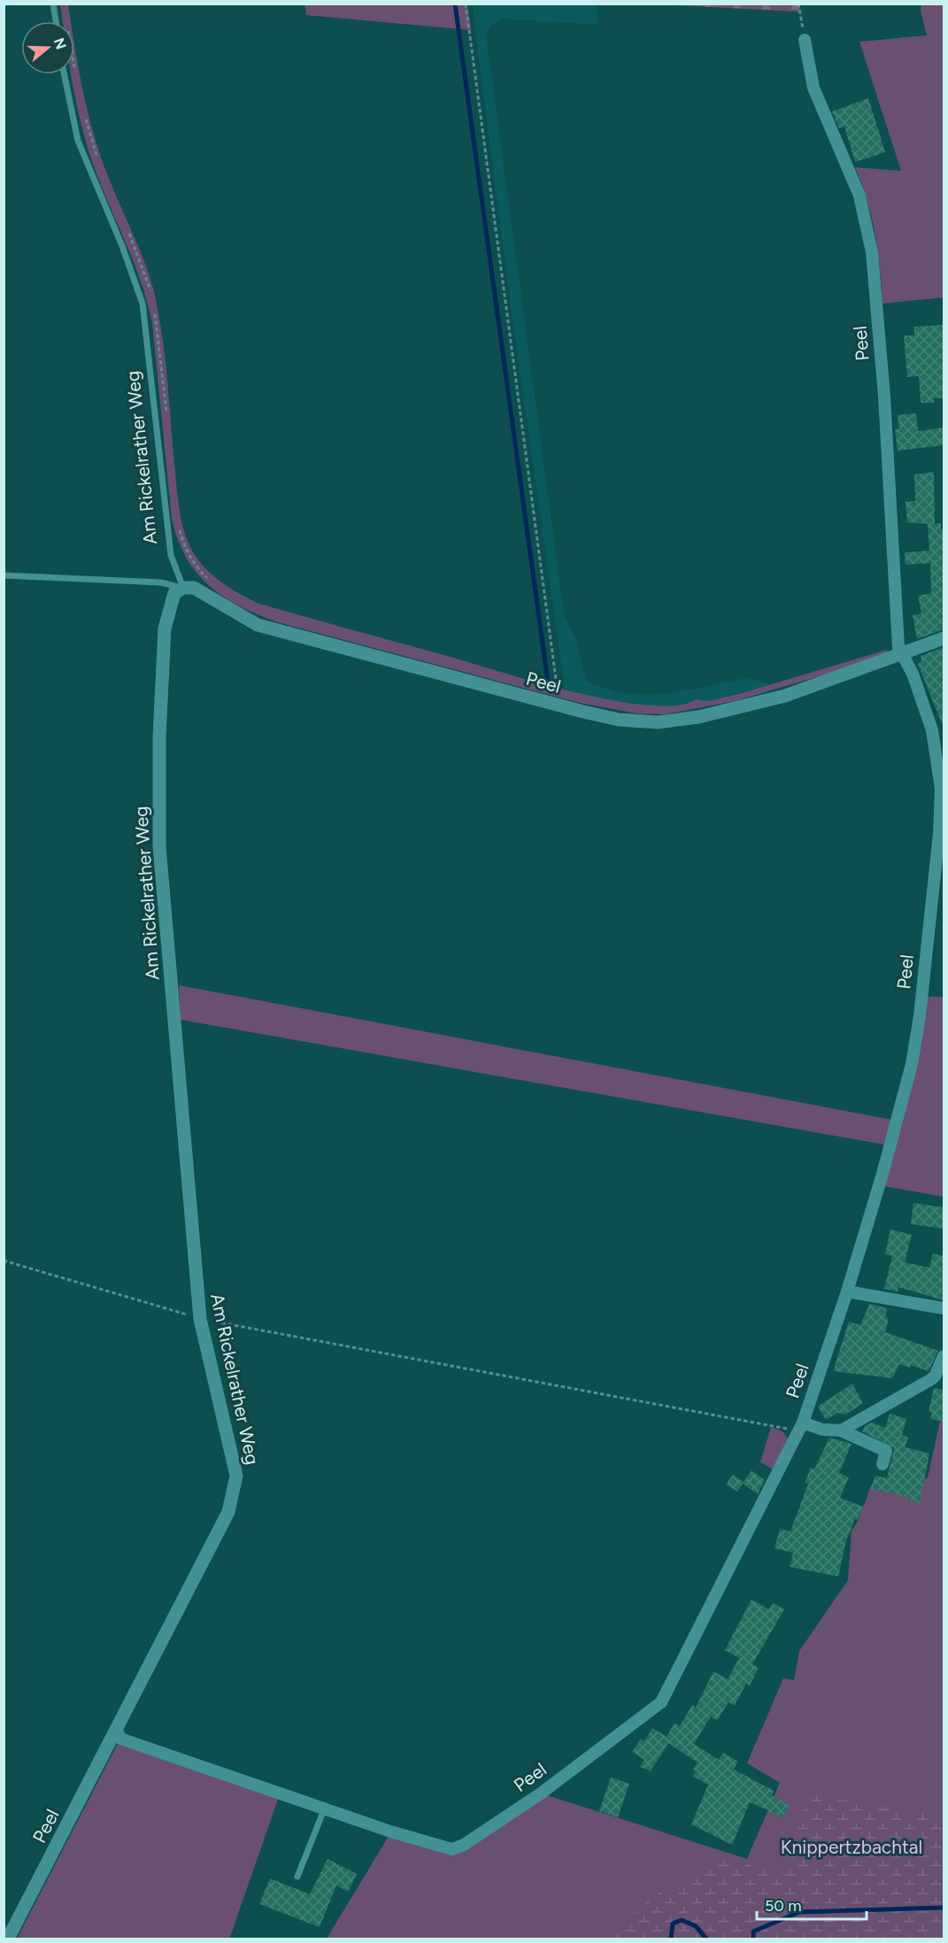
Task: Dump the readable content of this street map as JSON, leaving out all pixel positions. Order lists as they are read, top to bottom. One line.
{"streets":{"street":["Peel","Am Rickelrather Weg"]},"crossings":[["Peel","Am Rickelrather Weg"]],"parks":["Knippertzbachtal"],"scale_bar":"50 m","north":"right"}
